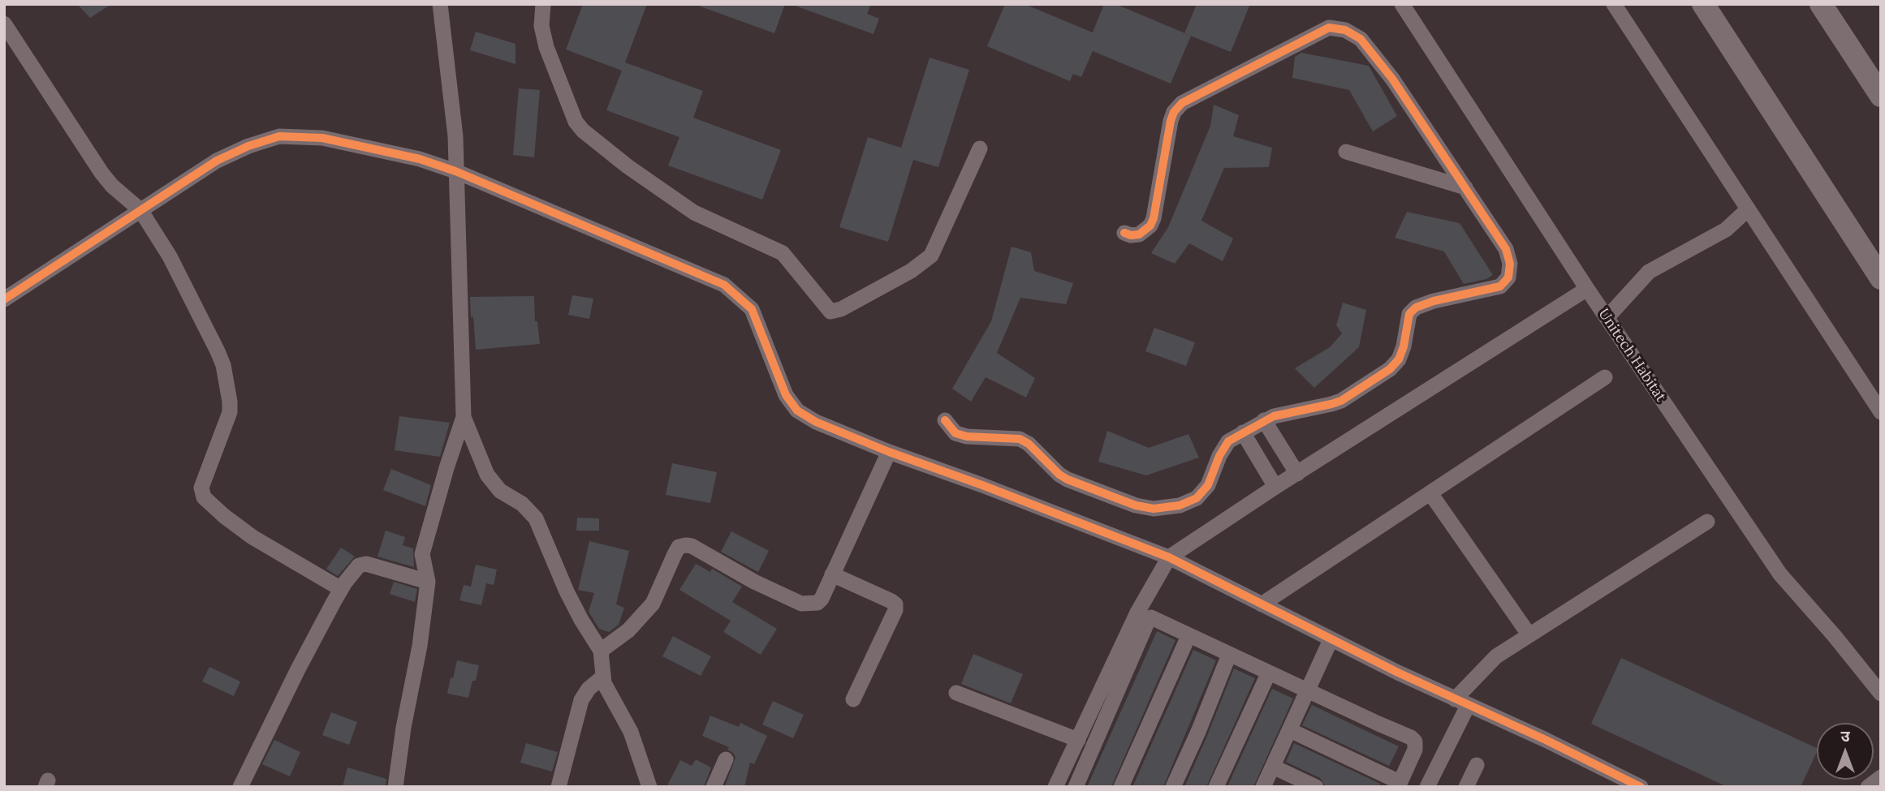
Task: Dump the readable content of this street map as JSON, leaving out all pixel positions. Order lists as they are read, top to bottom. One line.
{"streets":{"street":["Unitech Habitat"]},"north":"top"}
